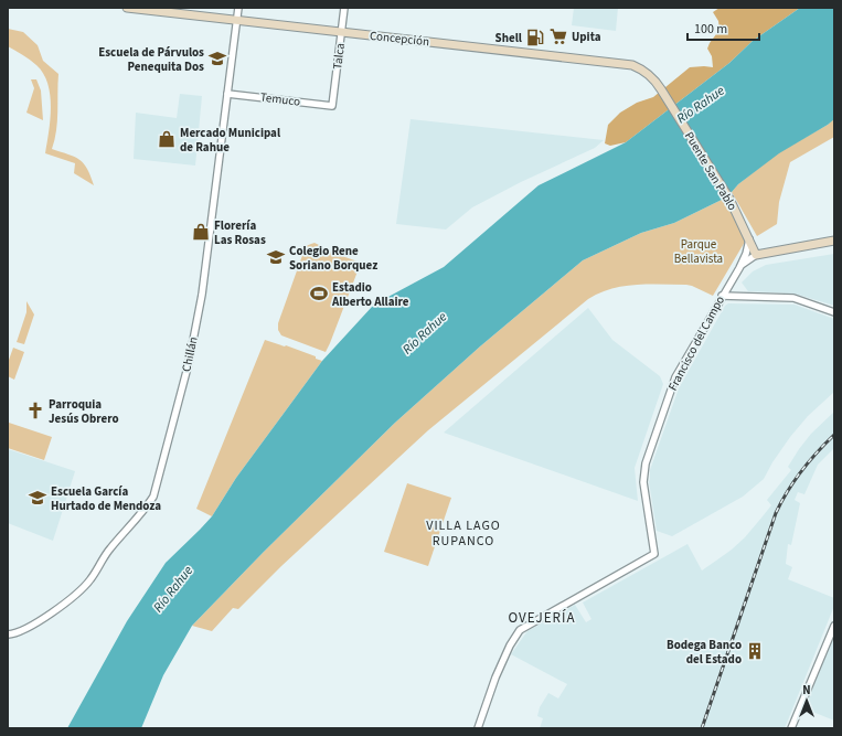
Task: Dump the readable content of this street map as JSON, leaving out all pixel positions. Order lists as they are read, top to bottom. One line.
{"streets":{"main road":["Concepción","Puente San Pablo"],"street":["Talca","Temuco","Francisco del Campo","Chillán"]},"crossings":[["Concepción","Talca"],["Concepción","Puente San Pablo"],["Concepción","Chillán"],["Talca","Temuco"],["Temuco","Chillán"],["Puente San Pablo","Francisco del Campo"]],"districts":["VILLA LAGO RUPANCO","OVEJERÍA"],"water":["Río Rahue"],"parks":["Parque Bellavista"],"places":{"supermarket":["Upita"],"fuel station":["Shell"],"school or university":["Escuela de Párvulos Penequita Dos","Colegio Rene Soriano Borquez","Escuela García Hurtado de Mendoza"],"shop":["Mercado Municipal de Rahue","Florería Las Rosas"],"sports":["Estadio Alberto Allaire"],"church":["Parroquia Jesús Obrero"],"building":["Bodega Banco del Estado"]},"scale_bar":"100 m","north":"top"}
